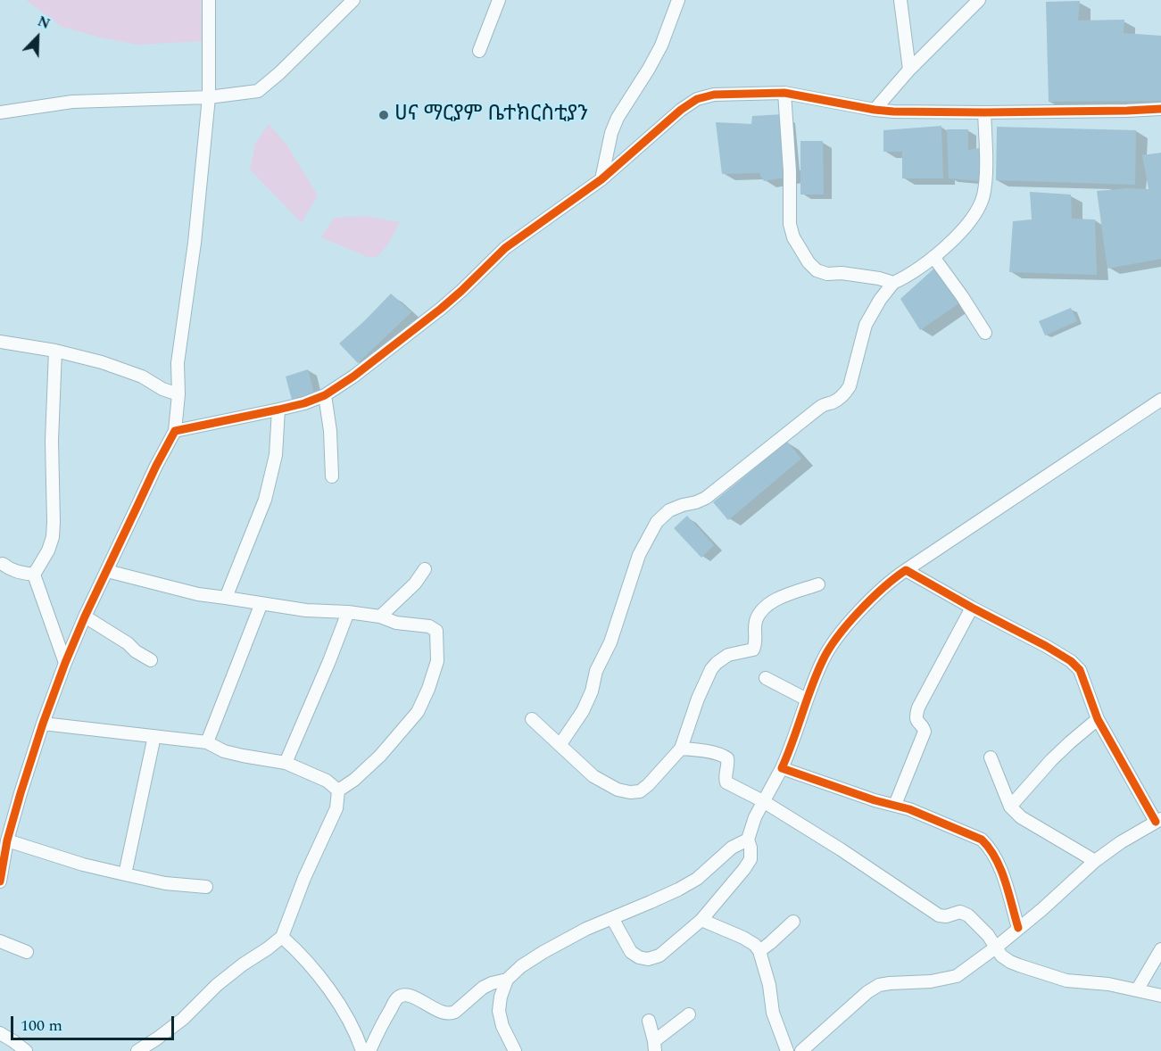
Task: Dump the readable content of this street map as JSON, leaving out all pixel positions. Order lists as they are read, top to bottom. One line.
{"places":["ሀና ማርያም ቤተክርስቲያን"],"scale_bar":"100 m","north":"top right"}
